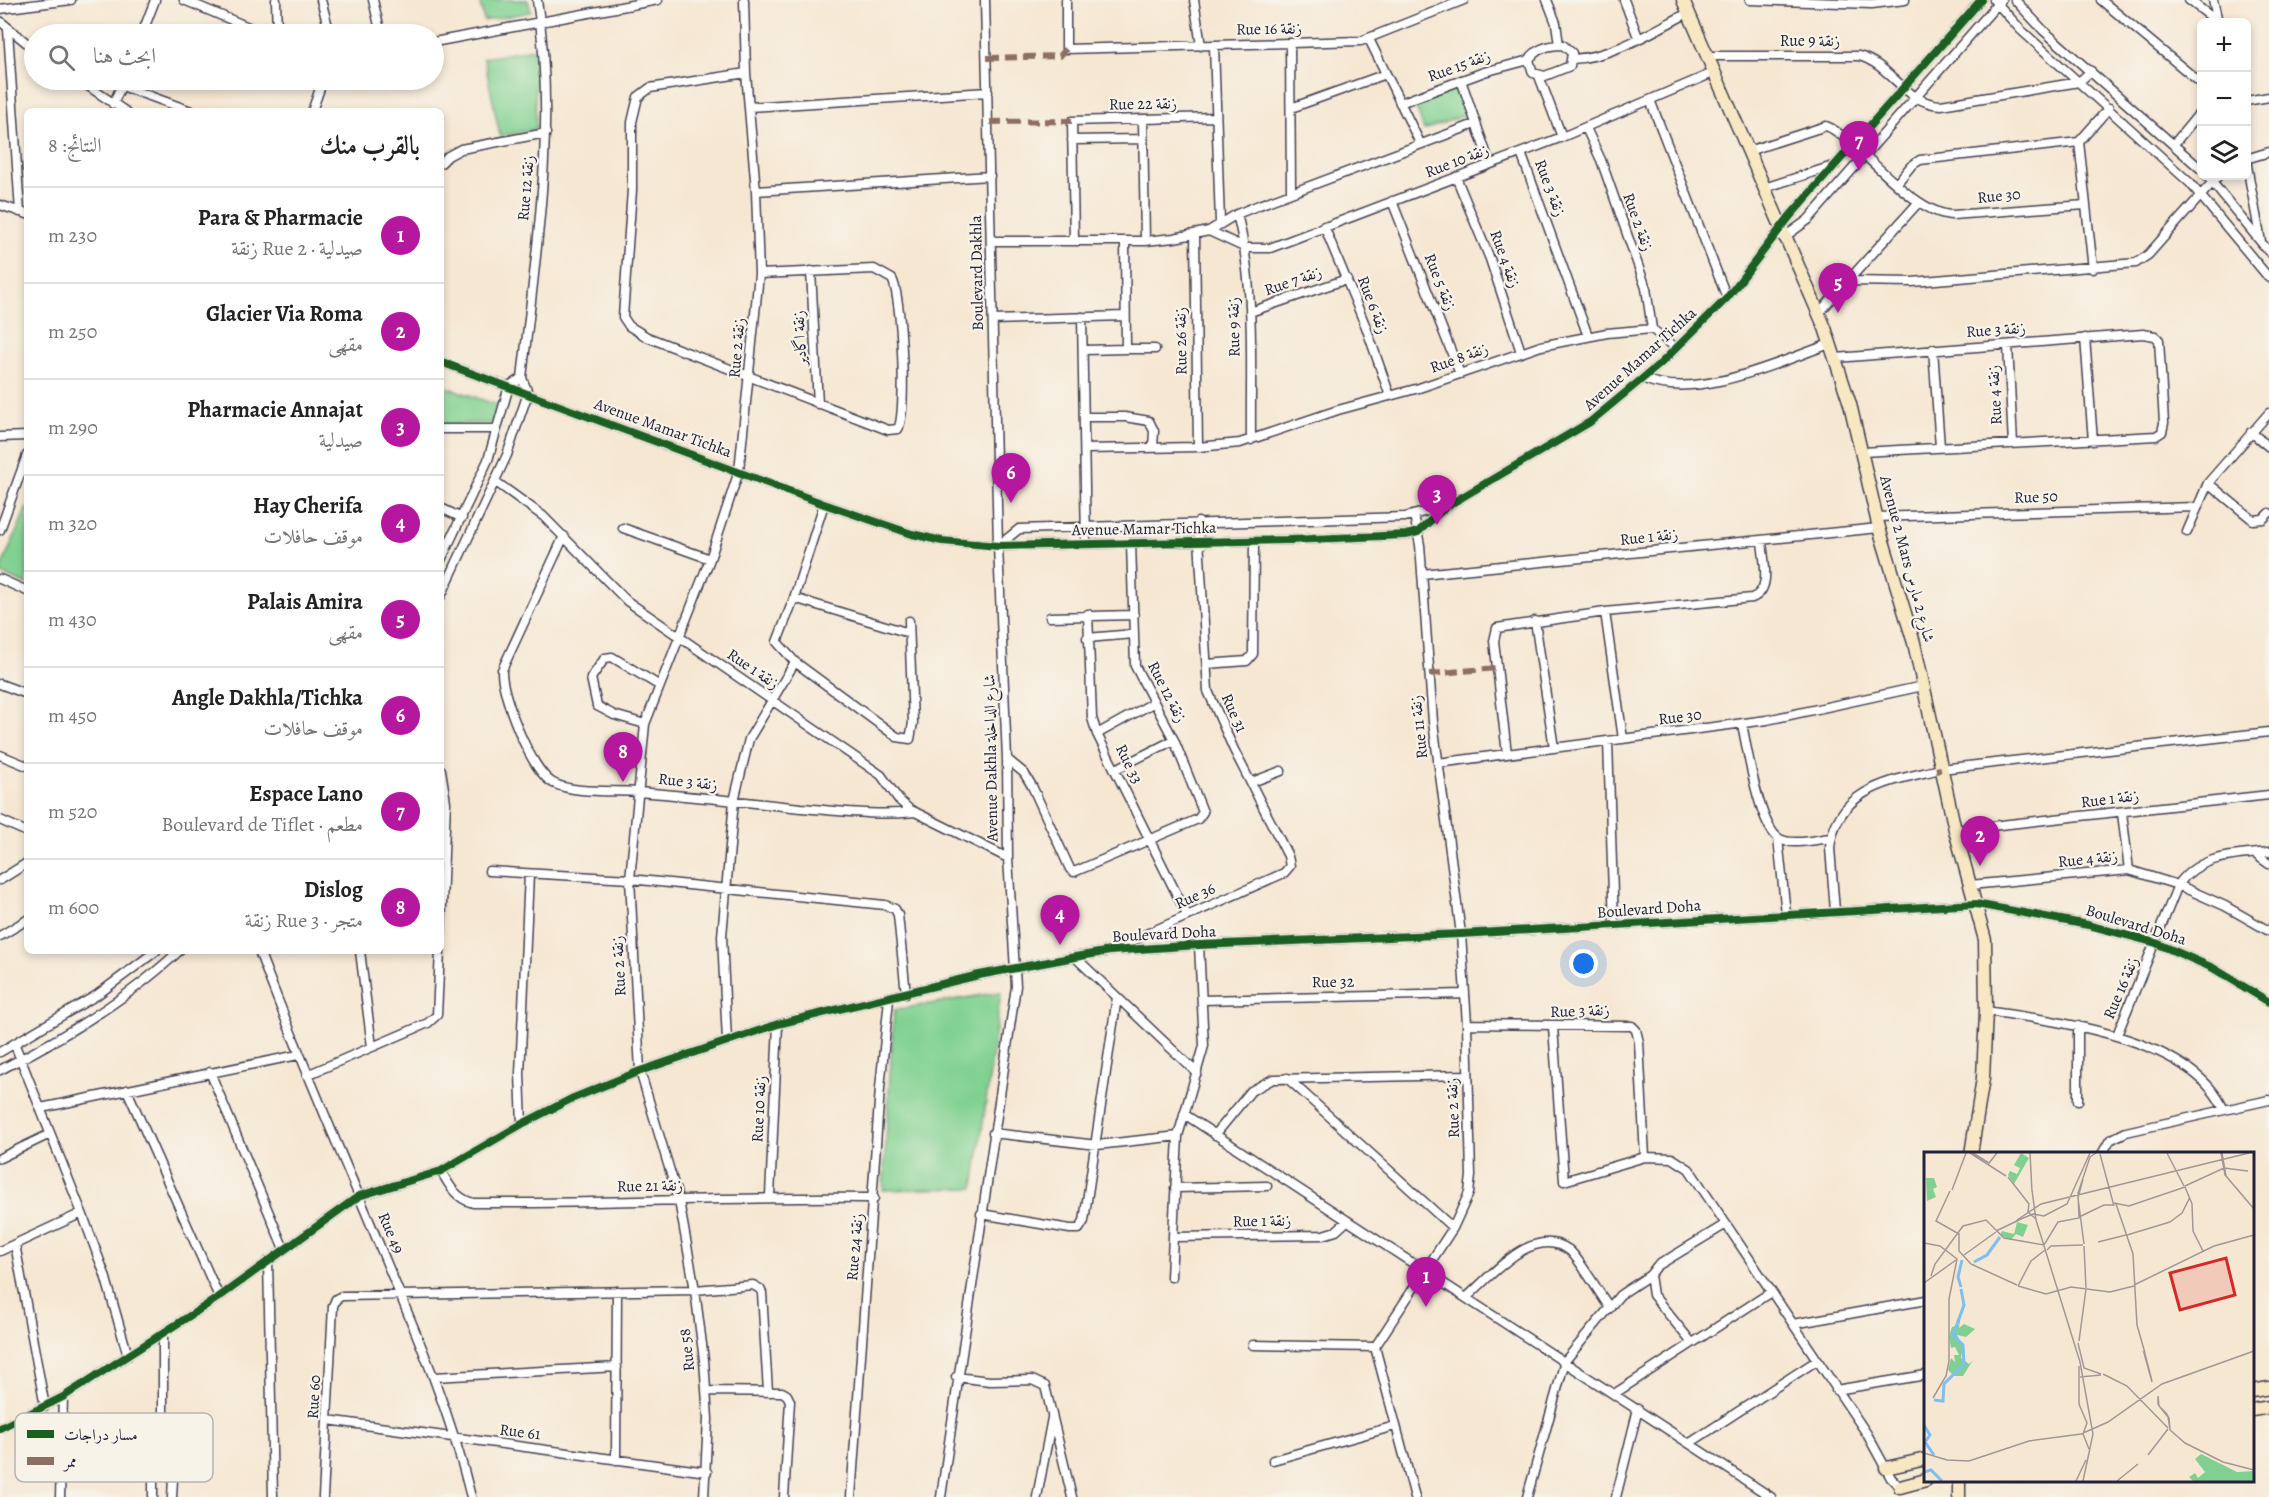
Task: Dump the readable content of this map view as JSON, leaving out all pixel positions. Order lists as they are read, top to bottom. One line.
{"streets":{"street":["Rue 16 زنقة","Rue 9 زنقة","Rue 15 زنقة","Rue 22 زنقة","Rue 10 زنقة","Rue 12 زنقة","Rue 3 زنقة","Rue 30","Rue 2 زنقة","Rue 4 زنقة","Boulevard Dakhla","Rue 7 زنقة","Rue 5 زنقة","Rue 6 زنقة","زنقة اگادير","Rue 26 زنقة","Rue 8 زنقة","Avenue Mamar Tichka","Rue 50","Rue 1 زنقة","Avenue 2 Mars شارع 2 مارس","Rue 31","Rue 11 زنقة","Avenue Dakhla شارع الداخلة","Rue 33","Rue 36","Boulevard Doha","Rue 32","Rue 21 زنقة","Rue 49","Rue 24 زنقة","Rue 58","Rue 60","Rue 61"]},"crossings":[["Rue 16 زنقة","Rue 4 زنقة"],["Rue 16 زنقة","Boulevard Doha"],["Rue 9 زنقة","Rue 10 زنقة"],["Rue 9 زنقة","Rue 7 زنقة"],["Rue 9 زنقة","Rue 8 زنقة"],["Rue 9 زنقة","Avenue 2 Mars شارع 2 مارس"],["Rue 10 زنقة","Rue 3 زنقة"],["Rue 10 زنقة","Rue 2 زنقة"],["Rue 10 زنقة","Rue 4 زنقة"],["Rue 10 زنقة","Rue 5 زنقة"],["Rue 10 زنقة","Rue 6 زنقة"],["Rue 10 زنقة","Avenue 2 Mars شارع 2 مارس"],["Rue 10 زنقة","Boulevard Doha"],["Rue 10 زنقة","Rue 21 زنقة"],["Rue 12 زنقة","Avenue Mamar Tichka"],["Rue 12 زنقة","Rue 33"],["Rue 3 زنقة","Rue 2 زنقة"],["Rue 3 زنقة","Rue 4 زنقة"],["Rue 3 زنقة","Rue 8 زنقة"],["Rue 3 زنقة","Rue 1 زنقة"],["Rue 3 زنقة","Avenue 2 Mars شارع 2 مارس"],["Rue 30","Avenue 2 Mars شارع 2 مارس"],["Rue 30","Rue 11 زنقة"],["Rue 2 زنقة","Rue 8 زنقة"],["Rue 2 زنقة","Avenue Mamar Tichka"],["Rue 2 زنقة","Rue 1 زنقة"],["Rue 2 زنقة","Rue 11 زنقة"],["Rue 2 زنقة","Boulevard Doha"],["Rue 2 زنقة","Rue 32"],["Rue 2 زنقة","Rue 21 زنقة"],["Rue 2 زنقة","Rue 58"],["Rue 4 زنقة","Rue 8 زنقة"],["Rue 4 زنقة","Avenue 2 Mars شارع 2 مارس"],["Boulevard Dakhla","Avenue Mamar Tichka"],["Boulevard Dakhla","Avenue Dakhla شارع الداخلة"],["Rue 7 زنقة","Rue 6 زنقة"],["Rue 5 زنقة","Rue 8 زنقة"],["Rue 6 زنقة","Rue 8 زنقة"],["Rue 26 زنقة","Rue 8 زنقة"],["Avenue Mamar Tichka","Avenue 2 Mars شارع 2 مارس"],["Avenue Mamar Tichka","Rue 31"],["Avenue Mamar Tichka","Rue 11 زنقة"],["Avenue Mamar Tichka","Avenue Dakhla شارع الداخلة"],["Rue 50","Rue 1 زنقة"],["Rue 50","Avenue 2 Mars شارع 2 مارس"],["Rue 1 زنقة","Avenue 2 Mars شارع 2 مارس"],["Rue 1 زنقة","Rue 11 زنقة"],["Rue 1 زنقة","Avenue Dakhla شارع الداخلة"],["Avenue 2 Mars شارع 2 مارس","Boulevard Doha"],["Rue 31","Rue 36"],["Rue 11 زنقة","Boulevard Doha"],["Avenue Dakhla شارع الداخلة","Boulevard Doha"],["Rue 33","Rue 36"],["Rue 36","Boulevard Doha"],["Boulevard Doha","Rue 21 زنقة"],["Boulevard Doha","Rue 49"],["Boulevard Doha","Rue 24 زنقة"],["Rue 21 زنقة","Rue 24 زنقة"],["Rue 21 زنقة","Rue 58"],["Rue 49","Rue 60"],["Rue 49","Rue 61"],["Rue 58","Rue 61"],["Rue 60","Rue 61"]],"legend":["مسار دراجات","ممر"],"page":{"map_buttons":["+","−"],"search":"ابحث هنا","heading":["بالقرب منك","النتائج: 8"],"pins":["7","5","6","3","8","2","4","1"],"list":[{"mark":"1","name":"Para & Pharmacie","note":"صيدلية · Rue 2 زنقة","value":"230 m"},{"mark":"2","name":"Glacier Via Roma","note":"مقهى","value":"250 m"},{"mark":"3","name":"Pharmacie Annajat","note":"صيدلية","value":"290 m"},{"mark":"4","name":"Hay Cherifa","note":"موقف حافلات","value":"320 m"},{"mark":"5","name":"Palais Amira","note":"مقهى","value":"430 m"},{"mark":"6","name":"Angle Dakhla/Tichka","note":"موقف حافلات","value":"450 m"},{"mark":"7","name":"Espace Lano","note":"مطعم · Boulevard de Tiflet","value":"520 m"},{"mark":"8","name":"Dislog","note":"متجر · Rue 3 زنقة","value":"600 m"}]}}
